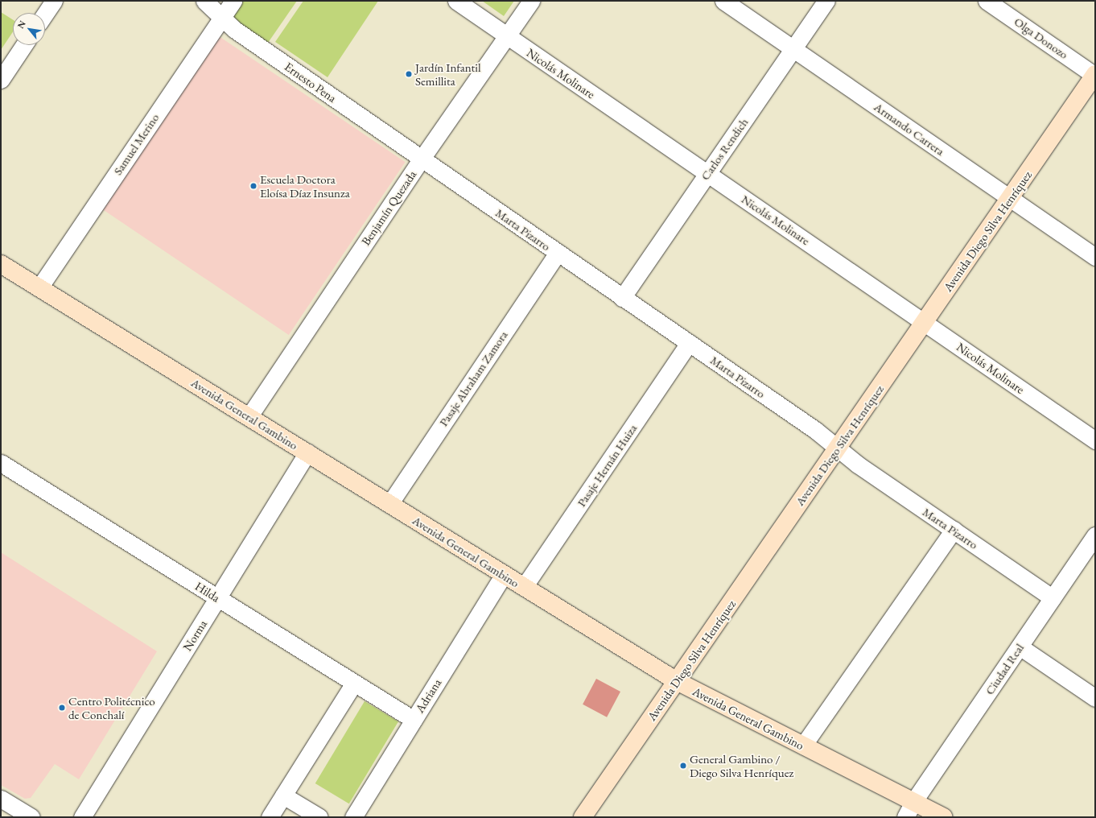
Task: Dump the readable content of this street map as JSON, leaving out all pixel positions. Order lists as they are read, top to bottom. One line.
{"streets":{"street":["Olga Donozo","Nicolás Molinare","Ernesto Pena","Armando Carrera","Samuel Merino","Carlos Rendich","Benjamín Quezada","Marta Pizarro","Avenida Diego Silva Henríquez","Pasaje Abraham Zamora","Avenida General Gambino","Pasaje Hernán Huiza","Hilda","Norma","Ciudad Real","Adriana"]},"crossings":[["Olga Donozo","Avenida Diego Silva Henríquez"],["Nicolás Molinare","Carlos Rendich"],["Nicolás Molinare","Benjamín Quezada"],["Nicolás Molinare","Avenida Diego Silva Henríquez"],["Ernesto Pena","Samuel Merino"],["Ernesto Pena","Benjamín Quezada"],["Ernesto Pena","Marta Pizarro"],["Armando Carrera","Carlos Rendich"],["Armando Carrera","Avenida Diego Silva Henríquez"],["Samuel Merino","Avenida General Gambino"],["Carlos Rendich","Marta Pizarro"],["Benjamín Quezada","Marta Pizarro"],["Benjamín Quezada","Avenida General Gambino"],["Marta Pizarro","Avenida Diego Silva Henríquez"],["Marta Pizarro","Pasaje Abraham Zamora"],["Marta Pizarro","Pasaje Hernán Huiza"],["Marta Pizarro","Ciudad Real"],["Avenida Diego Silva Henríquez","Avenida General Gambino"],["Pasaje Abraham Zamora","Avenida General Gambino"],["Avenida General Gambino","Pasaje Hernán Huiza"],["Avenida General Gambino","Norma"],["Avenida General Gambino","Ciudad Real"],["Avenida General Gambino","Adriana"],["Hilda","Norma"],["Hilda","Adriana"]],"places":["Jardín Infantil Semillita","Escuela Doctora Eloísa Díaz Insunza","Centro Politécnico de Conchalí","General Gambino / Diego Silva Henríquez"],"north":"top left"}
